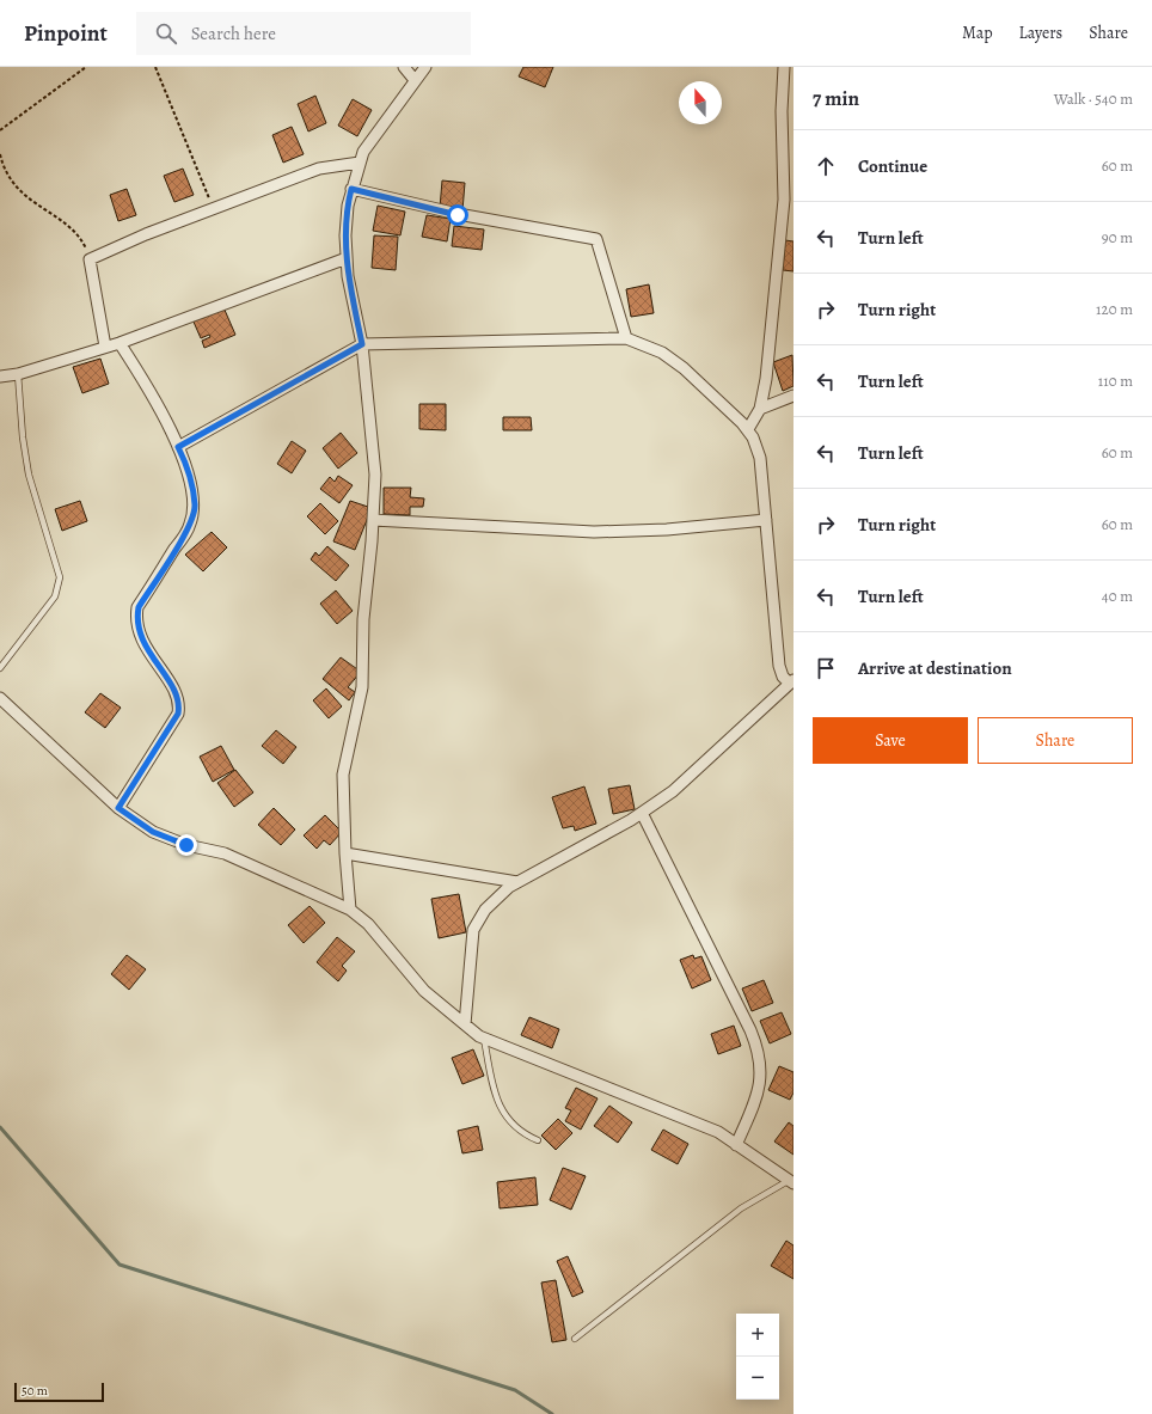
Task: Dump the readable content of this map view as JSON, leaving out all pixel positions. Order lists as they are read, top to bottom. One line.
{"scale_bar":"50 m","north":"top","page":{"header":"Pinpoint","search":"Search here","nav":["Map","Layers","Share"],"heading":["7 min","Walk · 540 m"],"list":[["Continue","60 m"],["Turn left","90 m"],["Turn right","120 m"],["Turn left","110 m"],["Turn left","60 m"],["Turn right","60 m"],["Turn left","40 m"],"Arrive at destination"],"buttons":["Save","Share"],"map_buttons":["+","−"],"scale":"50 m"}}
